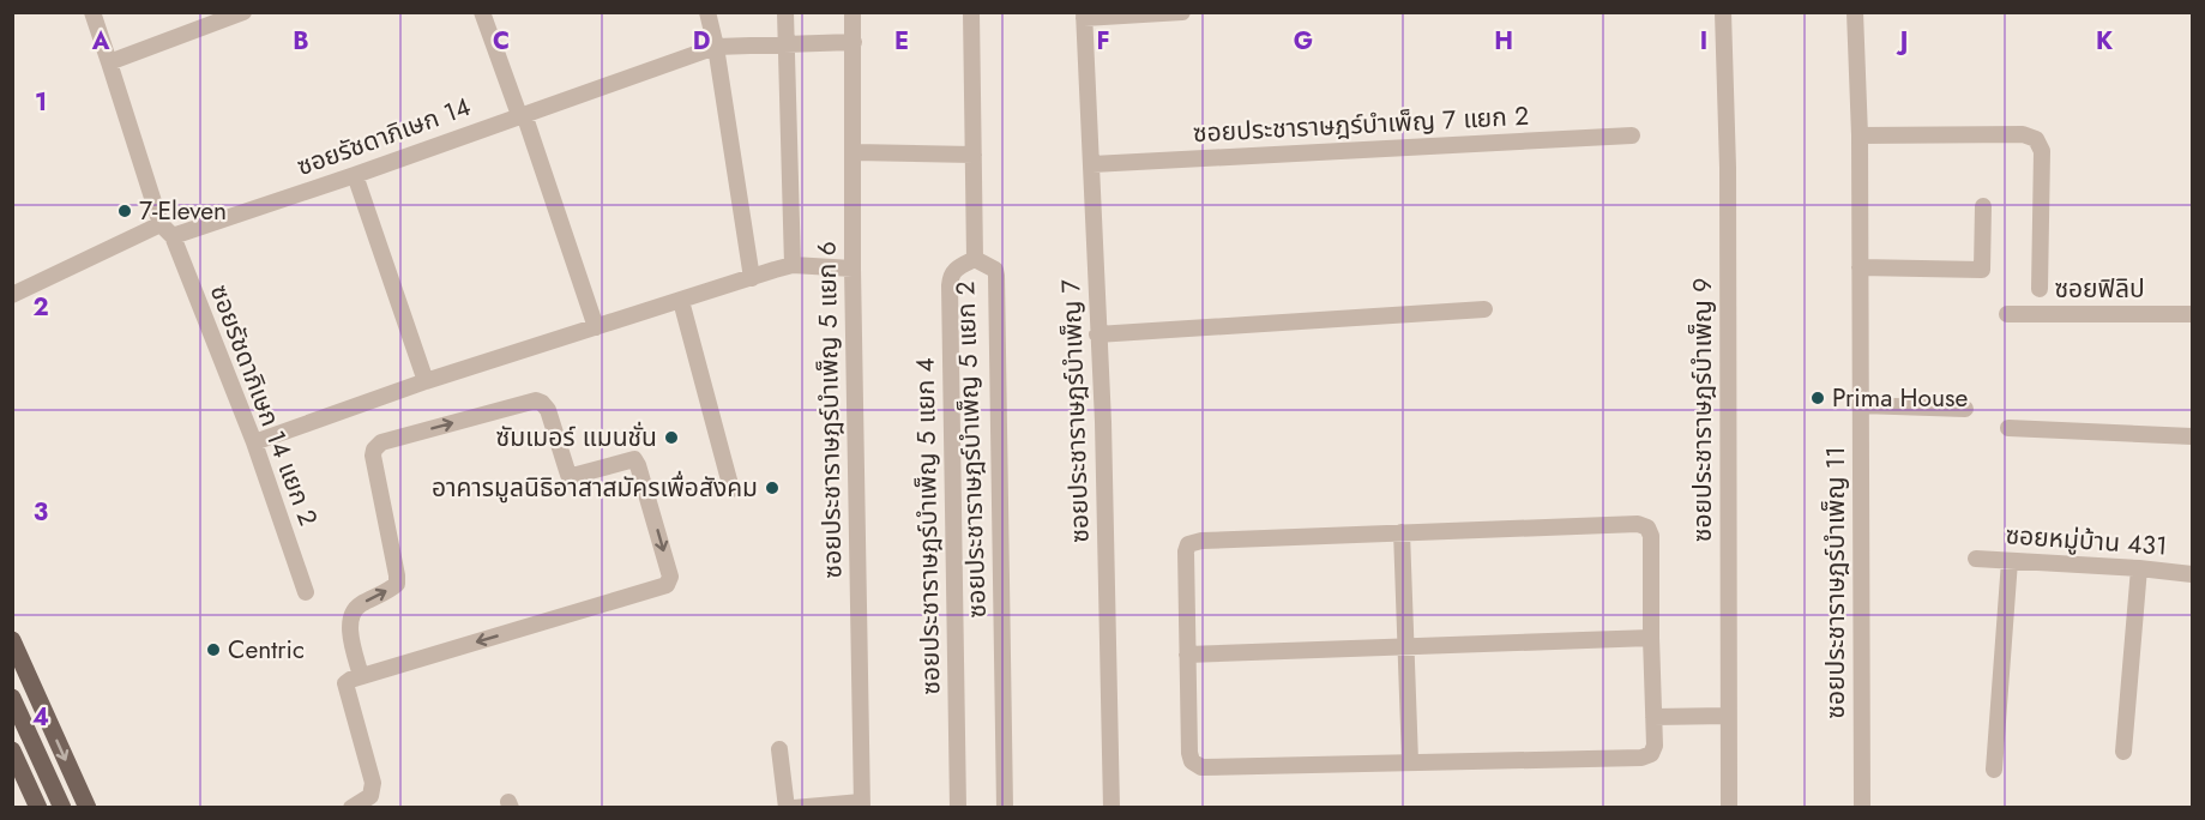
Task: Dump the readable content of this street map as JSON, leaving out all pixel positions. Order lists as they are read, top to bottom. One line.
{"streets":{"street":["ซอยประชาราษฎร์บำเพ็ญ 7 แยก 2","ซอยรัชดาภิเษก 14","ซอยฟิลิป","ซอยรัชดาภิเษก 14 แยก 2","ซอยประชาราษฎร์บำเพ็ญ 5 แยก 6","ซอยประชาราษฎร์บำเพ็ญ 9","ซอยประชาราษฎร์บำเพ็ญ 7","ซอยประชาราษฎร์บำเพ็ญ 5 แยก 2","ซอยประชาราษฎร์บำเพ็ญ 5 แยก 4","ซอยหมู่บ้าน 431","ซอยประชาราษฎร์บำเพ็ญ 11"]},"crossings":[["ซอยประชาราษฎร์บำเพ็ญ 7 แยก 2","ซอยประชาราษฎร์บำเพ็ญ 7"],["ซอยรัชดาภิเษก 14","ซอยรัชดาภิเษก 14 แยก 2"],["ซอยรัชดาภิเษก 14","ซอยประชาราษฎร์บำเพ็ญ 5 แยก 6"],["ซอยประชาราษฎร์บำเพ็ญ 5 แยก 2","ซอยประชาราษฎร์บำเพ็ญ 5 แยก 4"]],"places":["7-Eleven","Prima House","ซัมเมอร์ แมนชั่น","อาคารมูลนิธิอาสาสมัครเพื่อสังคม","Centric"],"grid":{"columns":["A","B","C","D","E","F","G","H","I","J","K"],"rows":["1","2","3","4"]}}
